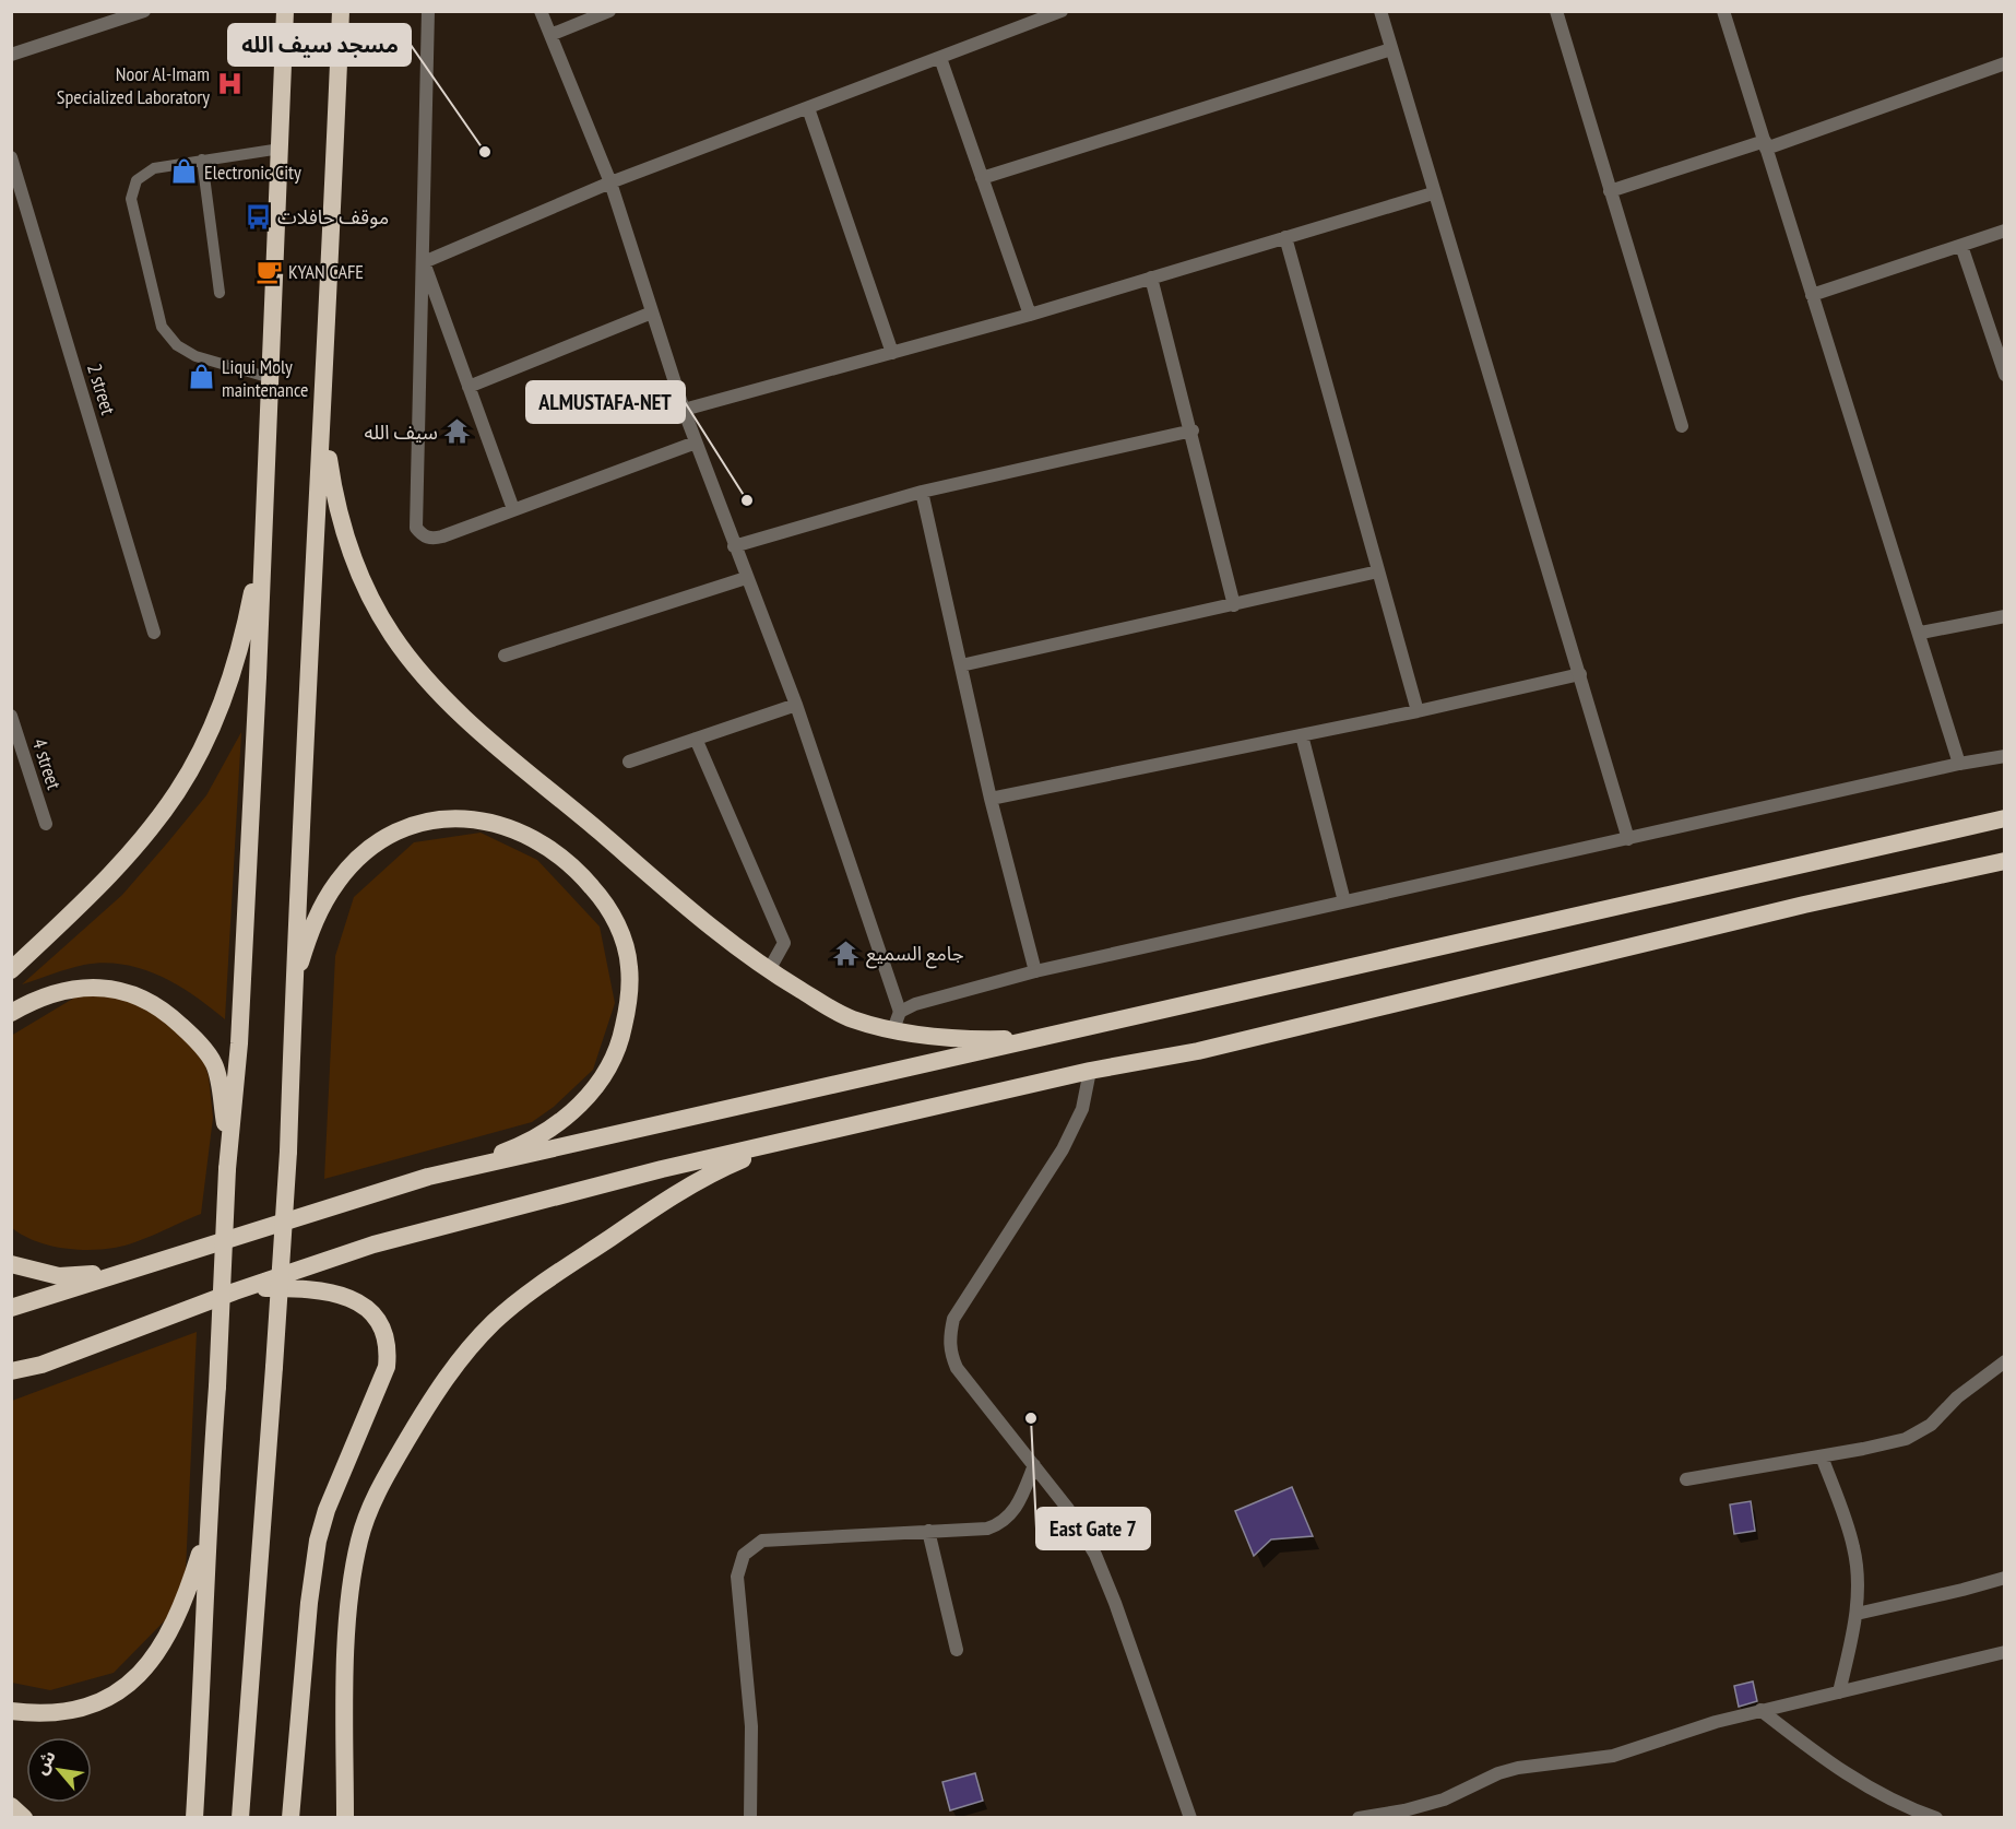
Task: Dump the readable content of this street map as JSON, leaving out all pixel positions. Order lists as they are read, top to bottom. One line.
{"streets":{"street":["2 street","4 street"]},"places":{"hospital":["Noor Al-Imam Specialized Laboratory"],"other":["مسجد سيف الله","ALMUSTAFA-NET","East Gate 7"],"shop":["Electronic City","Liqui Moly maintenance"],"bus stop":["موقف حافلات"],"cafe":["KYAN CAFE"],"temple":["سيف الله","جامع السميع"]},"north":"top left"}
